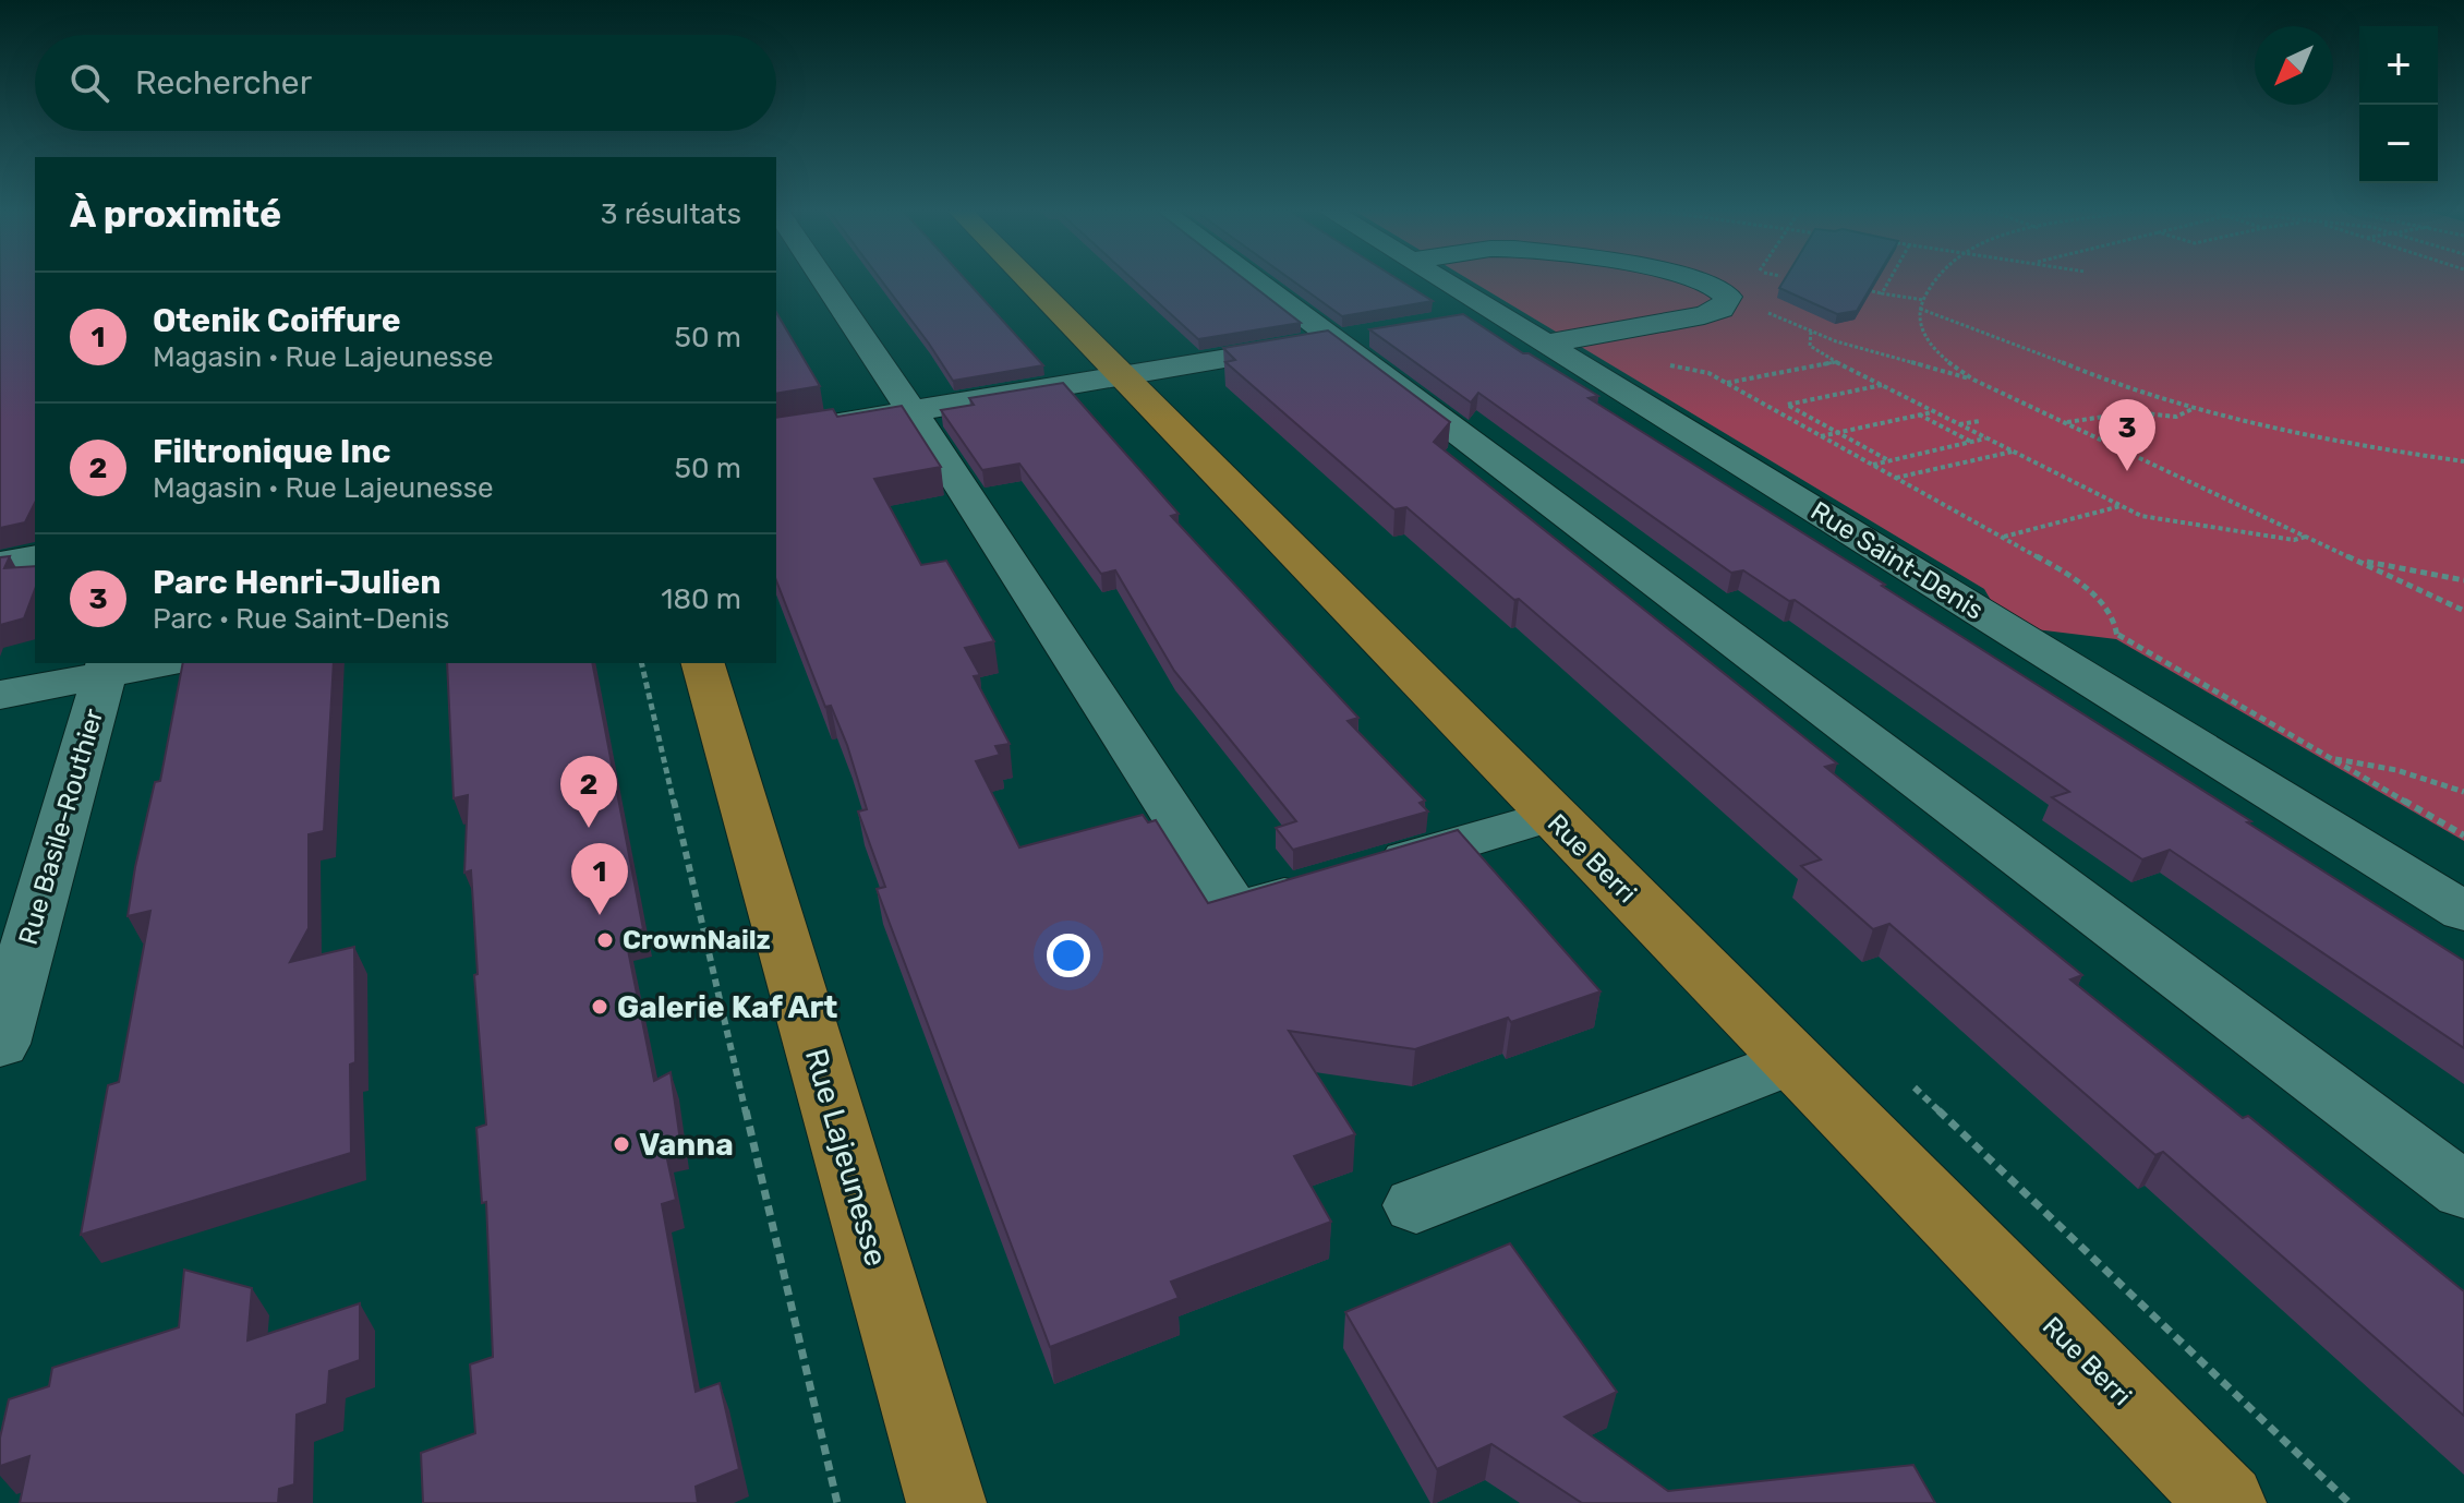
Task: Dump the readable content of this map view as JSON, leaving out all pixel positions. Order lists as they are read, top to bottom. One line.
{"streets":{"main road":["Rue Berri","Rue Lajeunesse"],"street":["Rue Saint-Denis","Rue Basile-Routhier"]},"places":["CrownNailz","Galerie Kaf Art","Vanna"],"north":"bottom left","page":{"map_buttons":["+","−"],"search":"Rechercher","heading":["À proximité","3 résultats"],"list":[{"mark":"1","name":"Otenik Coiffure","note":"Magasin · Rue Lajeunesse","value":"50 m"},{"mark":"2","name":"Filtronique Inc","note":"Magasin · Rue Lajeunesse","value":"50 m"},{"mark":"3","name":"Parc Henri-Julien","note":"Parc · Rue Saint-Denis","value":"180 m"}],"pins":["3","2","1"]}}
